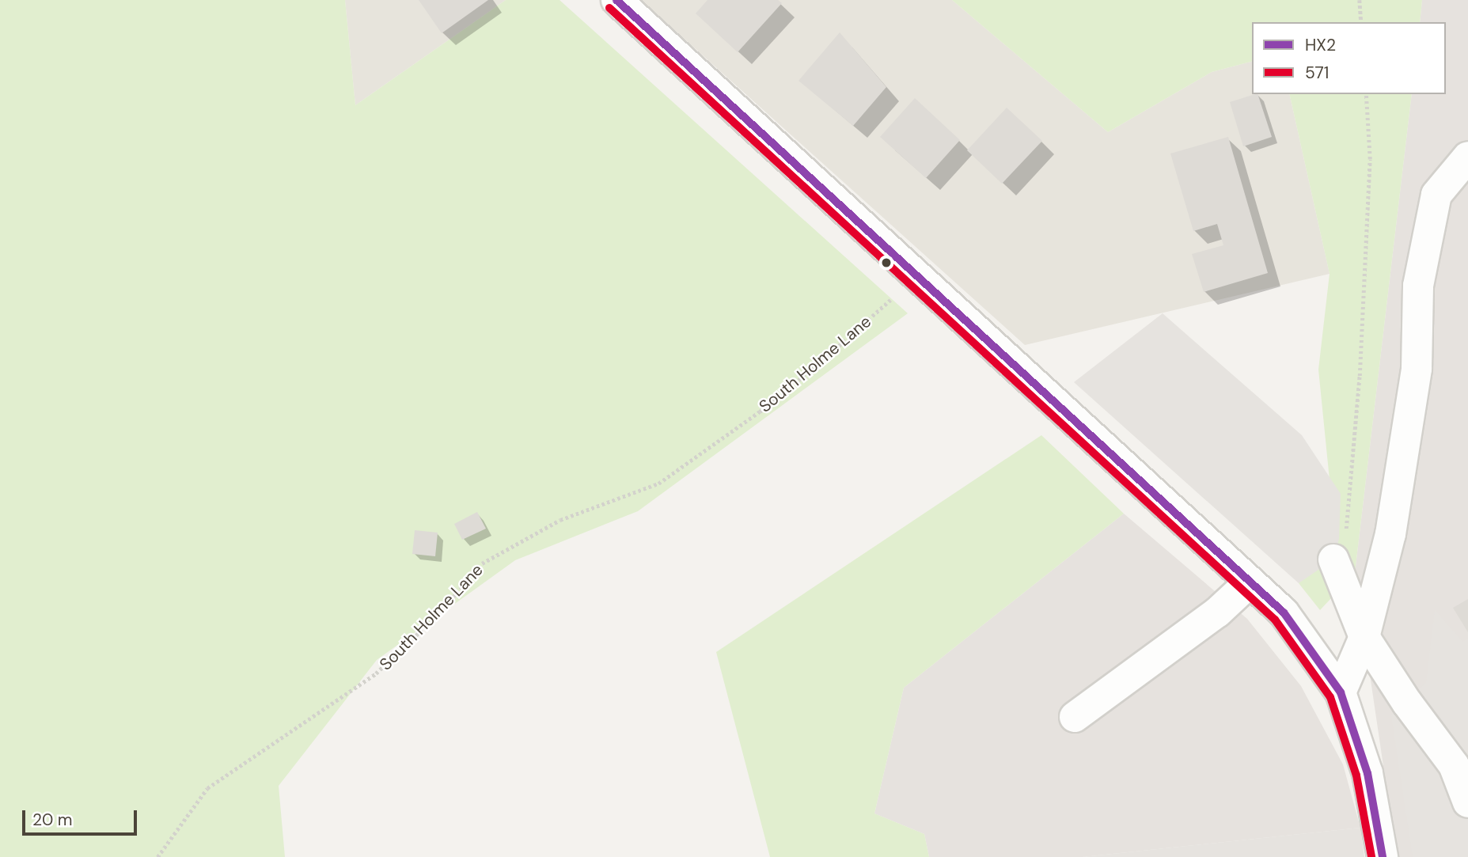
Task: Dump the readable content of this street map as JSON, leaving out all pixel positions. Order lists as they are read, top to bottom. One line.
{"streets":{"path":["South Holme Lane"]},"lines":["transit line HX2","transit line 571"],"legend":["HX2","571"],"scale_bar":"20 m"}
